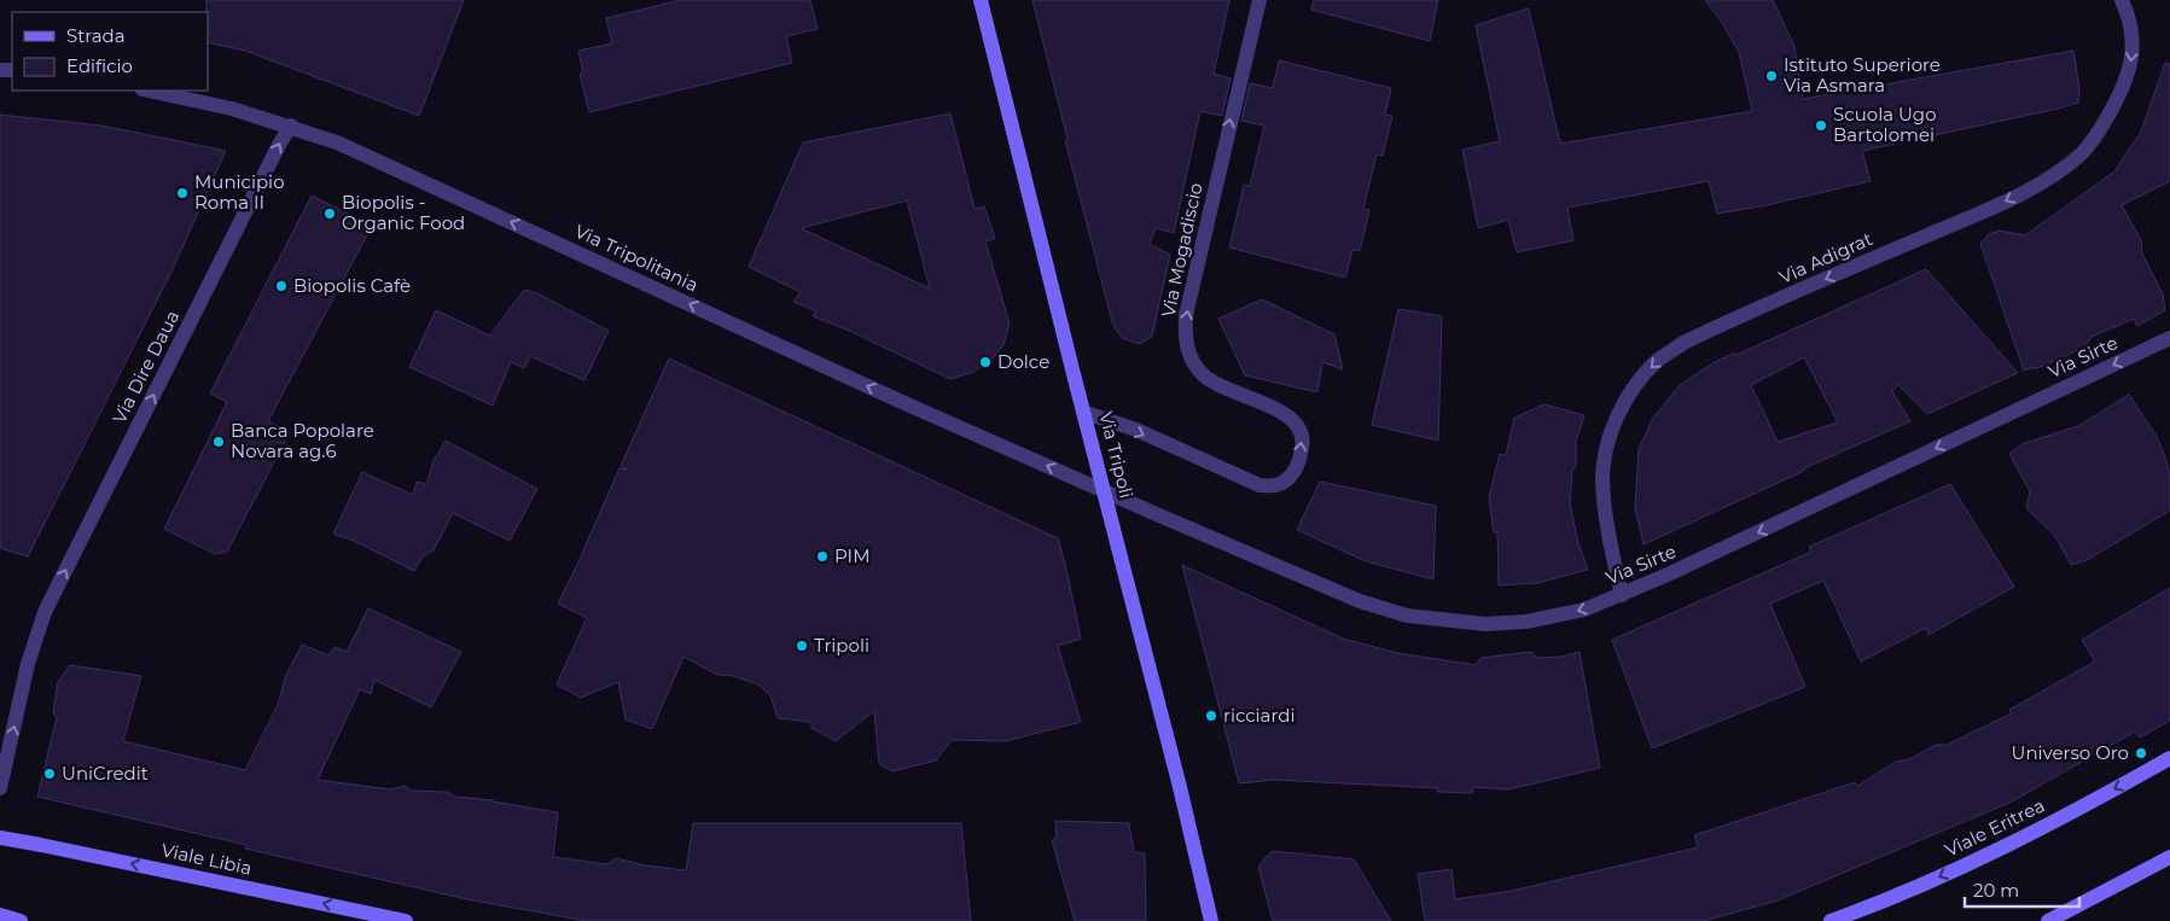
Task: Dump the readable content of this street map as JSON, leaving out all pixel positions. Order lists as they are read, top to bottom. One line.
{"streets":{"street":["Via Mogadiscio","Via Tripolitania","Via Adigrat","Via Sirte","Via Dire Daua","Via Tripoli","Viale Eritrea","Viale Libia"]},"crossings":[["Via Mogadiscio","Via Tripoli"],["Via Tripolitania","Via Sirte"],["Via Tripolitania","Via Dire Daua"],["Via Tripolitania","Via Tripoli"],["Via Adigrat","Via Sirte"],["Via Sirte","Via Tripoli"]],"one_way":["Via Tripolitania","Via Adigrat","Via Sirte","Via Dire Daua","Viale Libia"],"places":["Istituto Superiore Via Asmara","Scuola Ugo Bartolomei","Municipio Roma II","Biopolis - Organic Food","Biopolis Cafè","Dolce","Banca Popolare Novara ag.6","PIM","Tripoli","ricciardi","Universo Oro","UniCredit"],"legend":["Strada","Edificio"],"scale_bar":"20 m"}
